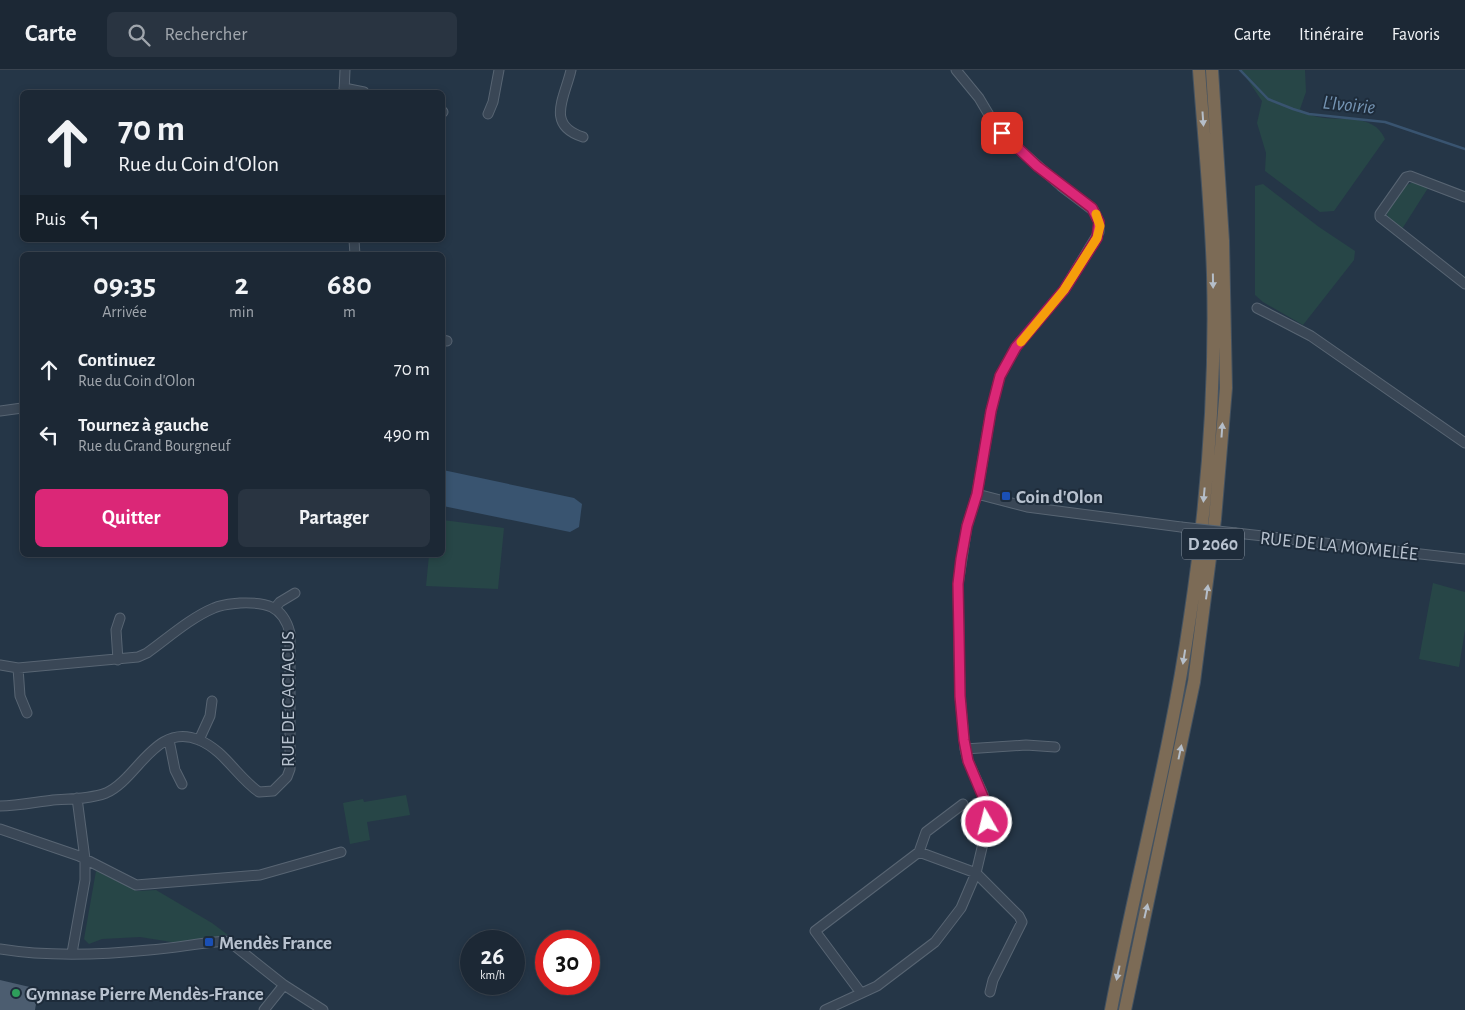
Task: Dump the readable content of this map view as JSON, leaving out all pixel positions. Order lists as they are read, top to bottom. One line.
{"streets":{"highway":["D 2060"],"street":["RUE DE LA MOMELÉE","RUE DE CACIACUS"]},"water":["L'Ivoirie"],"places":{"transit":["Coin d'Olon","Mendès France"],"other":["Gymnase Pierre Mendès-France"]},"page":{"header":"Carte","search":"Rechercher","nav":["Carte","Itinéraire","Favoris"],"turn":["70 m","Rue du Coin d'Olon"],"then":"Puis","eta":["09:35","Arrivée","2","min","680","m"],"list":[{"name":"Continuez","note":"Rue du Coin d'Olon","value":"70 m"},{"name":"Tournez à gauche","note":"Rue du Grand Bourgneuf","value":"490 m"}],"buttons":["Quitter","Partager"],"speed":"26 km/h","limit":"30"}}
